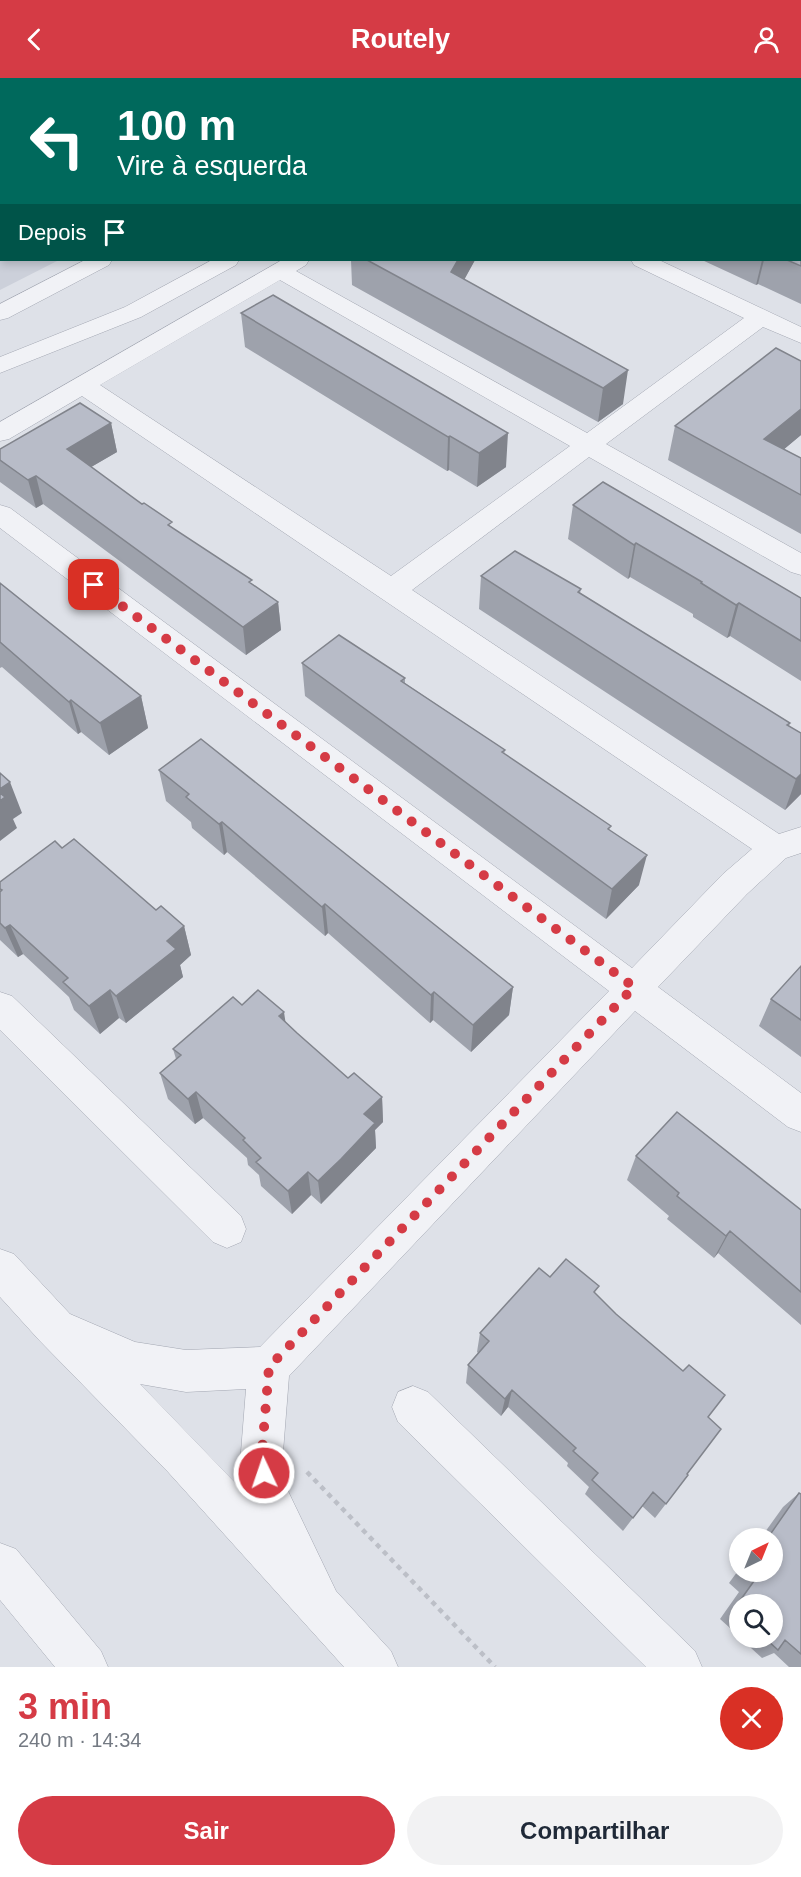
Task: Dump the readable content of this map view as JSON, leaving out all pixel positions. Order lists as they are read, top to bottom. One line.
{"north":"top right","page":{"header":"Routely","turn":["100 m","Vire à esquerda"],"then":"Depois","heading":["3 min","240 m · 14:34"],"buttons":["Sair","Compartilhar"]}}
